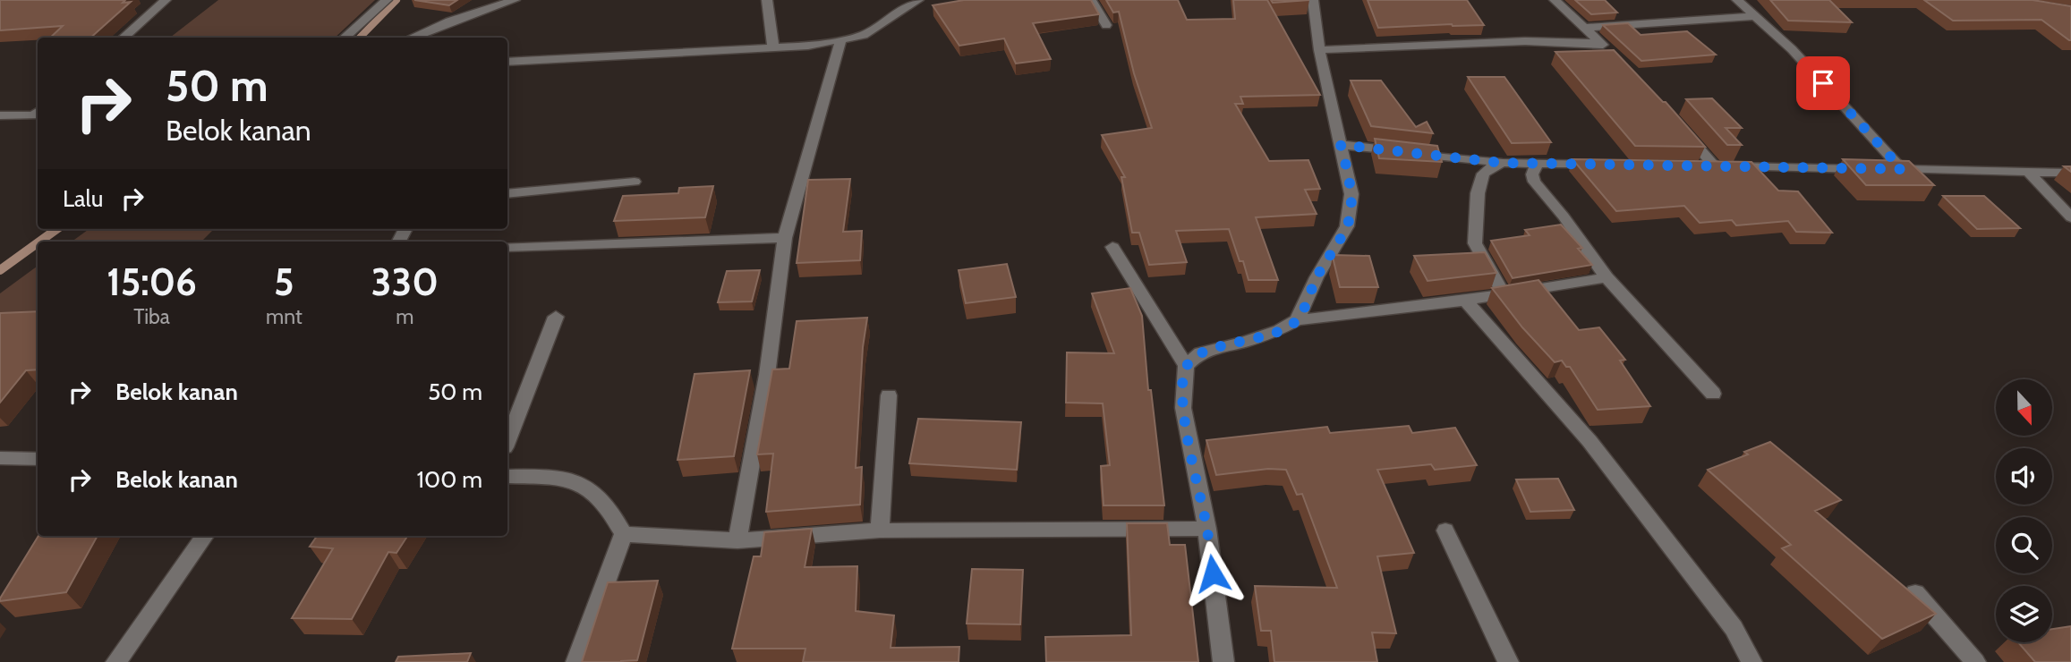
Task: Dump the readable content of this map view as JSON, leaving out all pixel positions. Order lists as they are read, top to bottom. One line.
{"north":"bottom","page":{"turn":["50 m","Belok kanan"],"then":"Lalu","eta":["15:06","Tiba","5","mnt","330","m"],"list":[{"name":"Belok kanan","value":"50 m"},{"name":"Belok kanan","value":"100 m"}]}}
